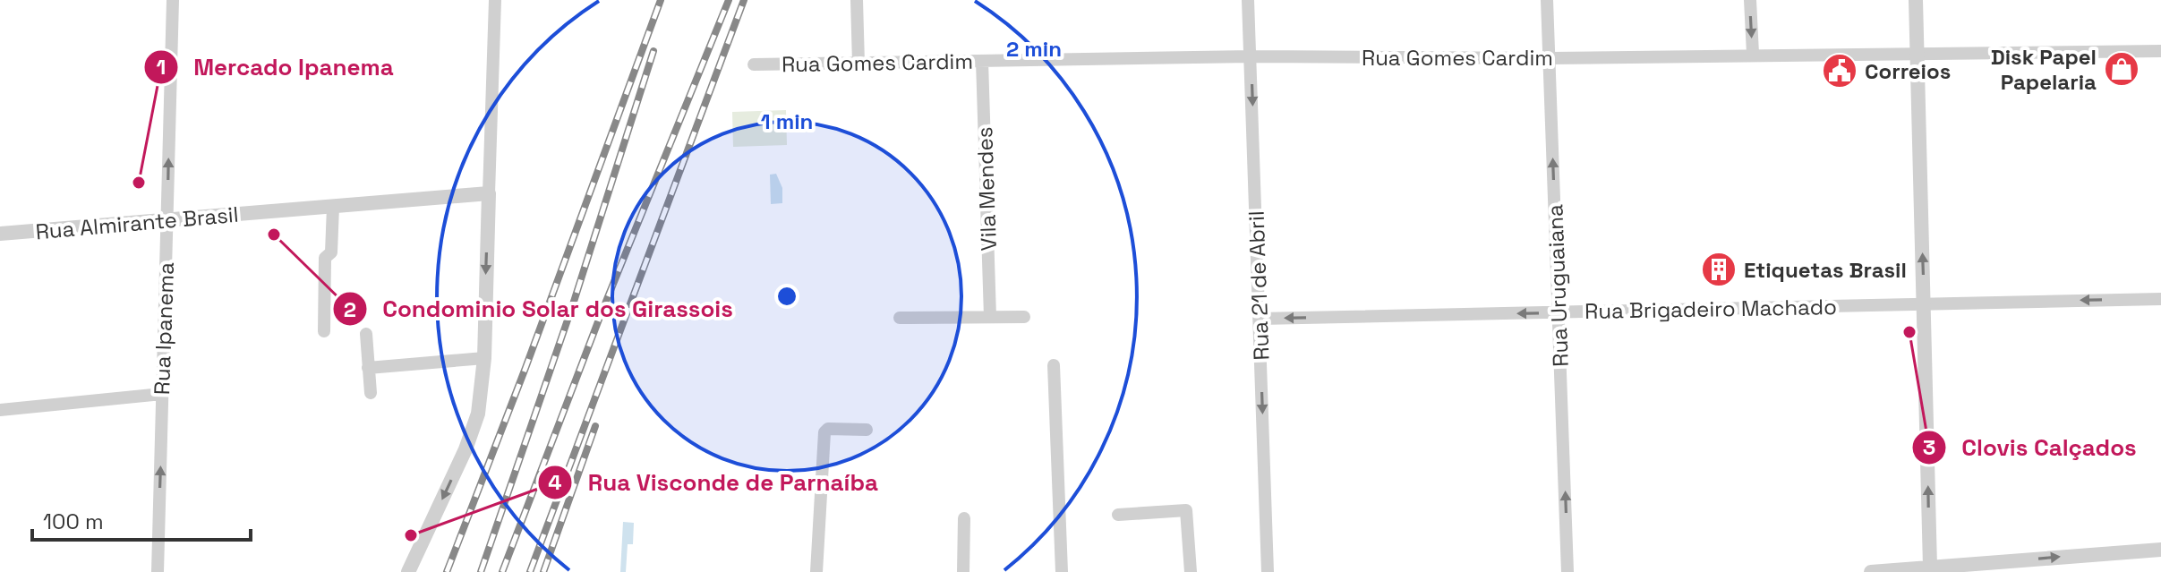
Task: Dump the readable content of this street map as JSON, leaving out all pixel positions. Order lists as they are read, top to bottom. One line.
{"streets":{"street":["Rua Gomes Cardim","Vila Mendes","Rua Almirante Brasil","Rua 21 de Abril","Rua Uruguaiana","Rua Brigadeiro Machado","Rua Ipanema"]},"crossings":[["Rua Gomes Cardim","Vila Mendes"],["Rua Gomes Cardim","Rua 21 de Abril"],["Rua Gomes Cardim","Rua Uruguaiana"],["Rua Almirante Brasil","Rua Ipanema"],["Rua 21 de Abril","Rua Brigadeiro Machado"],["Rua Uruguaiana","Rua Brigadeiro Machado"]],"one_way":["Rua 21 de Abril","Rua Uruguaiana","Rua Brigadeiro Machado","Rua Ipanema"],"places":{"shop":["Disk Papel Papelaria"],"public building":["Correios"],"other":["Mercado Ipanema","Condominio Solar dos Girassois","Clovis Calçados","Rua Visconde de Parnaíba"],"building":["Etiquetas Brasil"]},"scale_bar":"100 m","rings":["2 min","1 min"]}
